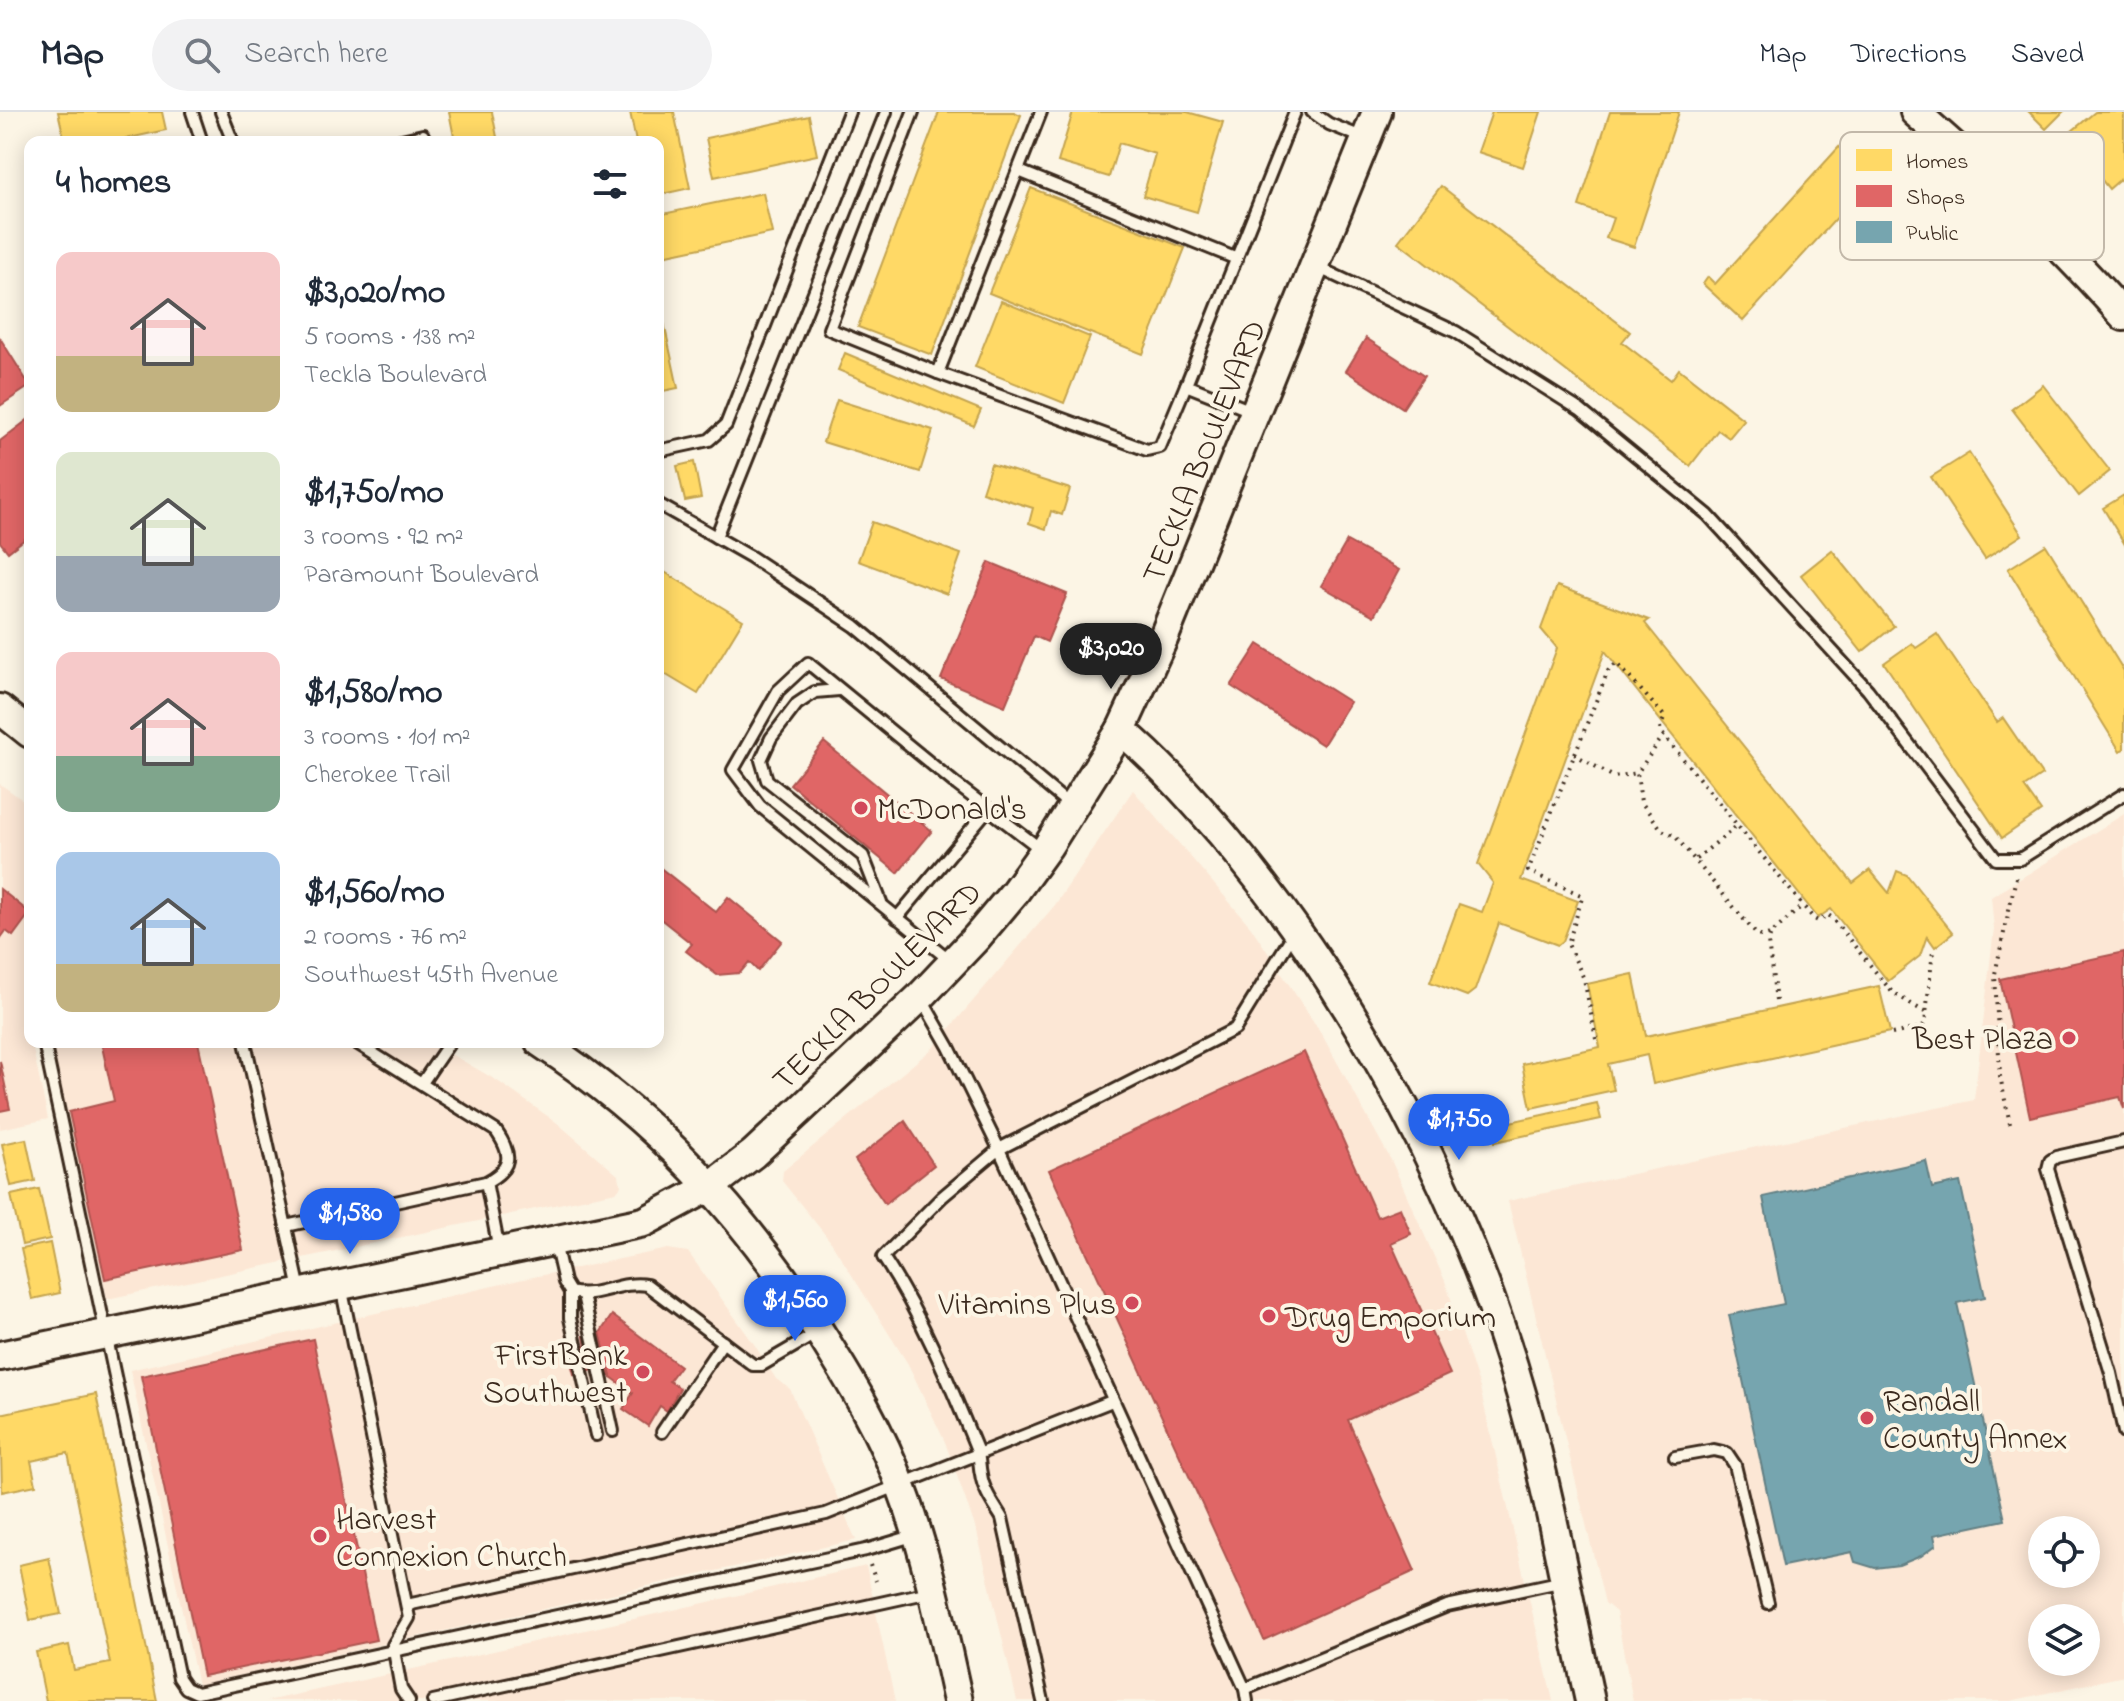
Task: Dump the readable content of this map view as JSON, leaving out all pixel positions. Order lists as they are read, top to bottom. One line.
{"streets":{"main road":["TECKLA BOULEVARD"]},"places":["McDonald's","Best Plaza","Vitamins Plus","Drug Emporium","FirstBank Southwest","Randall County Annex","Harvest Connexion Church"],"legend":["Homes","Shops","Public"],"page":{"header":"Map","search":"Search here","nav":["Map","Directions","Saved"],"heading":"4 homes","list":[{"name":"$3,020/mo","note":"5 rooms · 138 m² · Teckla Boulevard"},{"name":"$1,750/mo","note":"3 rooms · 92 m² · Paramount Boulevard"},{"name":"$1,580/mo","note":"3 rooms · 101 m² · Cherokee Trail"},{"name":"$1,560/mo","note":"2 rooms · 76 m² · Southwest 45th Avenue"}],"price":["$3,020","$1,750","$1,580","$1,560"]}}
